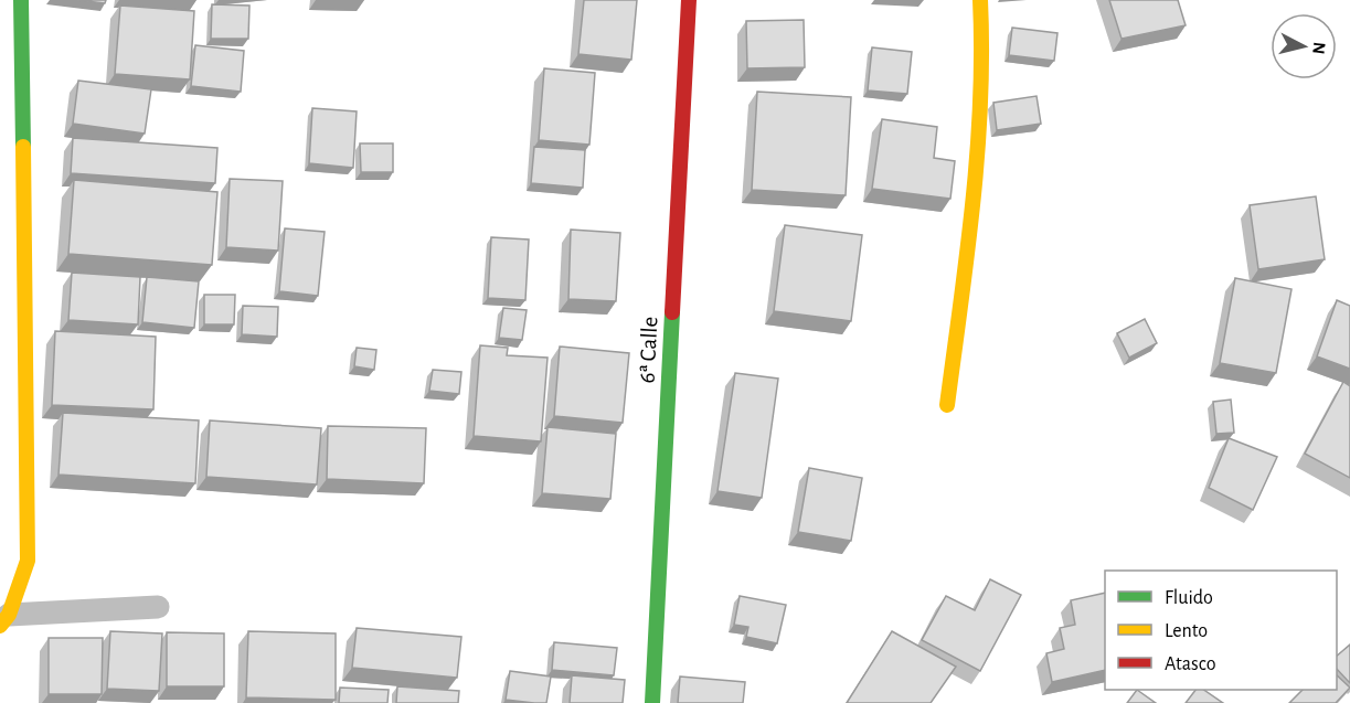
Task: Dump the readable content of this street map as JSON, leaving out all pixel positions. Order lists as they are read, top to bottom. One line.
{"streets":{"main road":["6ª Calle"]},"legend":["Fluido","Lento","Atasco"],"north":"right"}
